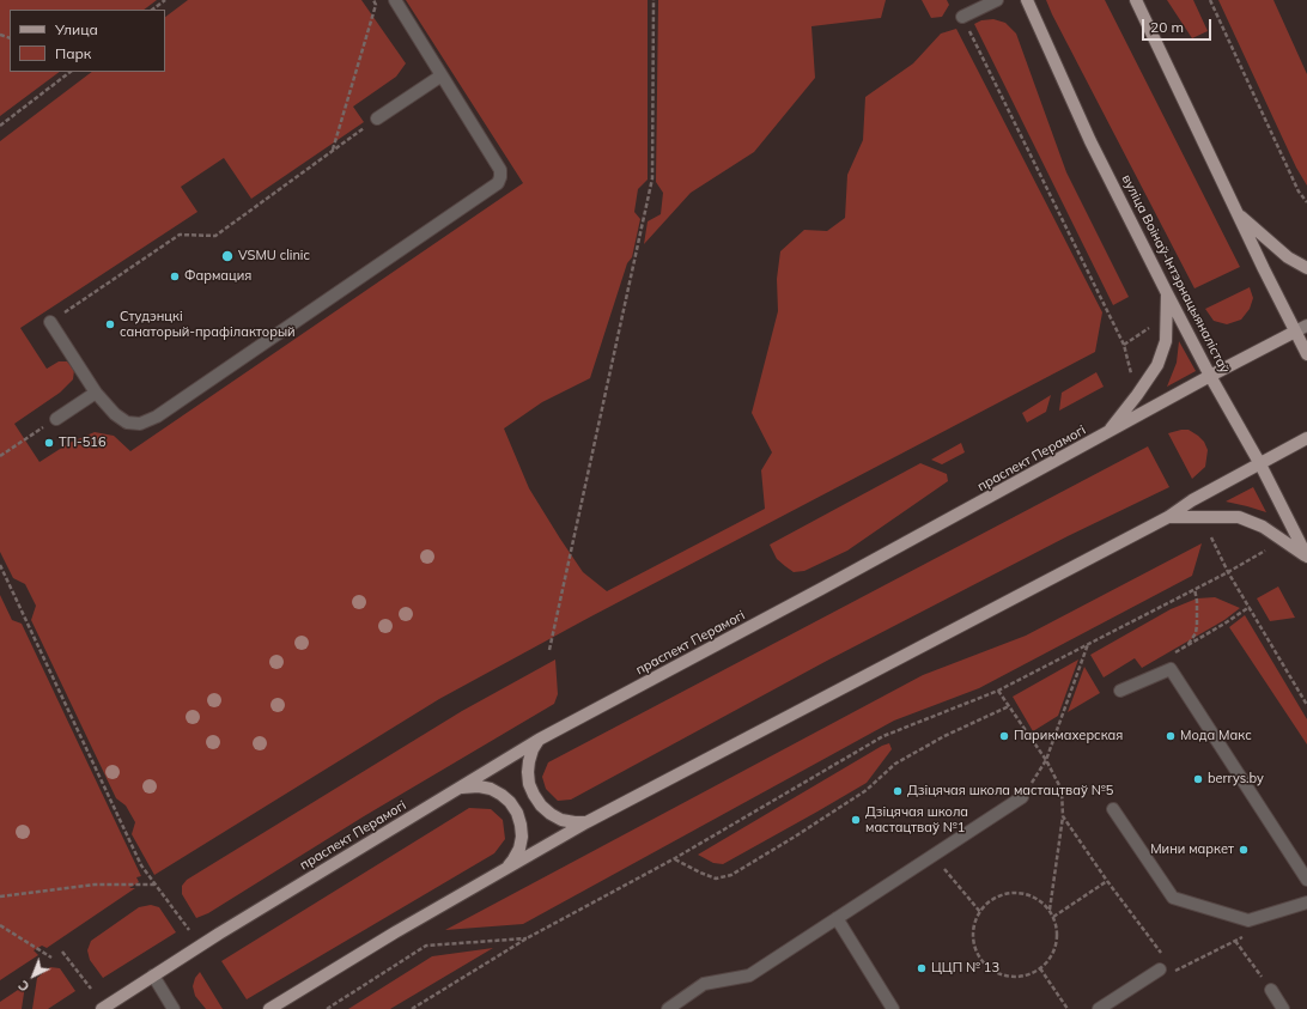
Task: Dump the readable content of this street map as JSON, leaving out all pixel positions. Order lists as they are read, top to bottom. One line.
{"streets":{"main road":["вуліца Воінаў-Інтэрнацыяналістаў","праспект Перамогі"]},"crossings":[["вуліца Воінаў-Інтэрнацыяналістаў","праспект Перамогі"]],"places":["VSMU clinic","Фармация","Студэнцкі санаторый-прафілакторый","ТП-516","Парикмахерская","Мода Макс","berrys.by","Дзіцячая школа мастацтваў №5","Дзіцячая школа мастацтваў №1","Мини маркет","ЦЦП № 13"],"legend":["Улица","Парк"],"scale_bar":"20 m","north":"bottom left"}
